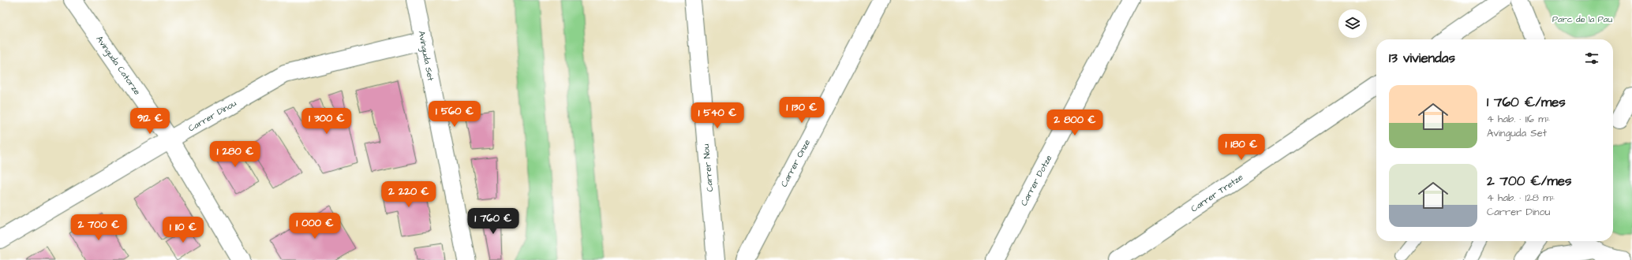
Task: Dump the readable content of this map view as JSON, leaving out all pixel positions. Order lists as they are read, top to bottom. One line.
{"streets":{"street":["Avinguda Set","Avinguda Catorze","Carrer Dinou","Carrer Onze","Carrer Nou","Carrer Dotze","Carrer Tretze"]},"crossings":[["Avinguda Set","Carrer Dinou"],["Avinguda Catorze","Carrer Dinou"]],"parks":["Parc de la Pau"],"page":{"heading":"13 viviendas","list":[{"name":"1 760 €/mes","note":"4 hab. · 116 m² · Avinguda Set"},{"name":"2 700 €/mes","note":"4 hab. · 128 m² · Carrer Dinou"}],"price":["1 130 €","1 560 €","1 540 €","912 €","1 300 €","2 800 €","1 180 €","1 280 €","2 220 €","1 760 €","1 000 €","2 700 €","1 110 €"]}}
